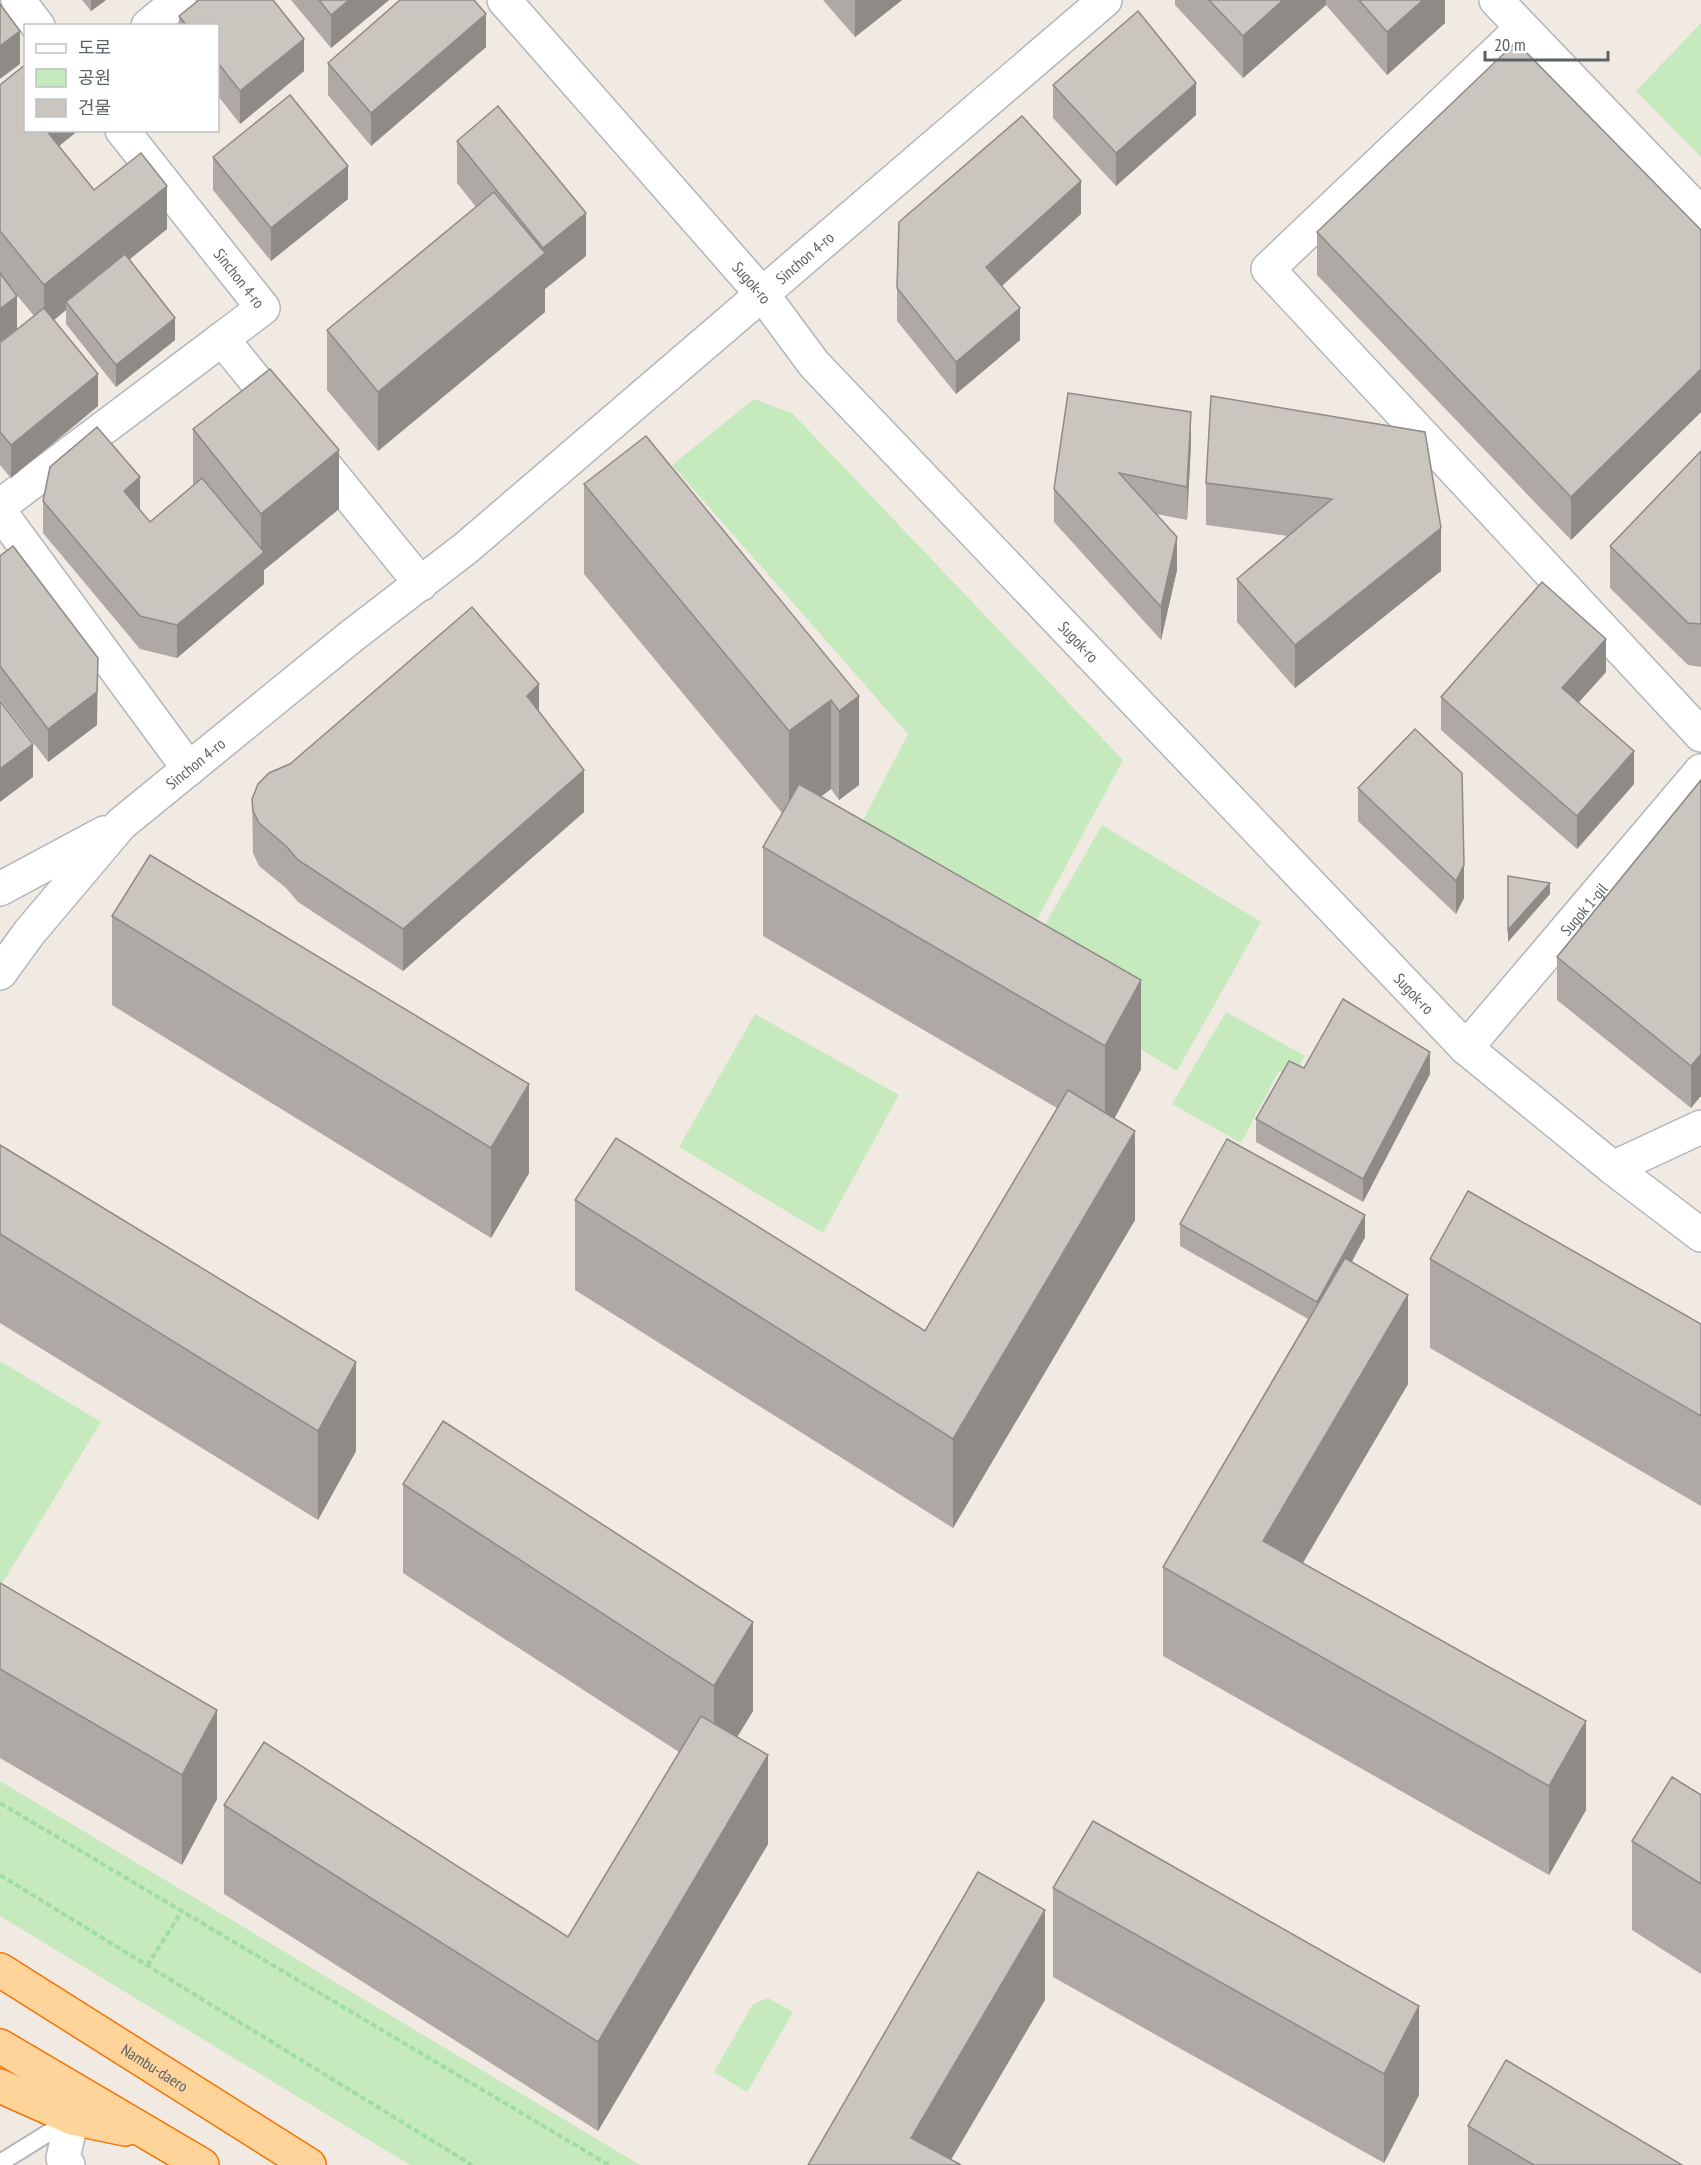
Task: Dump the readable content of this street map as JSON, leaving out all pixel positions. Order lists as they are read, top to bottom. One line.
{"streets":{"highway":["Nambu-daero"],"street":["Sinchon 4-ro","Sugok-ro","Sugok 1-gil"]},"crossings":[["Sinchon 4-ro","Sugok-ro"],["Sugok-ro","Sugok 1-gil"]],"legend":["도로","공원","건물"],"scale_bar":"20 m"}
